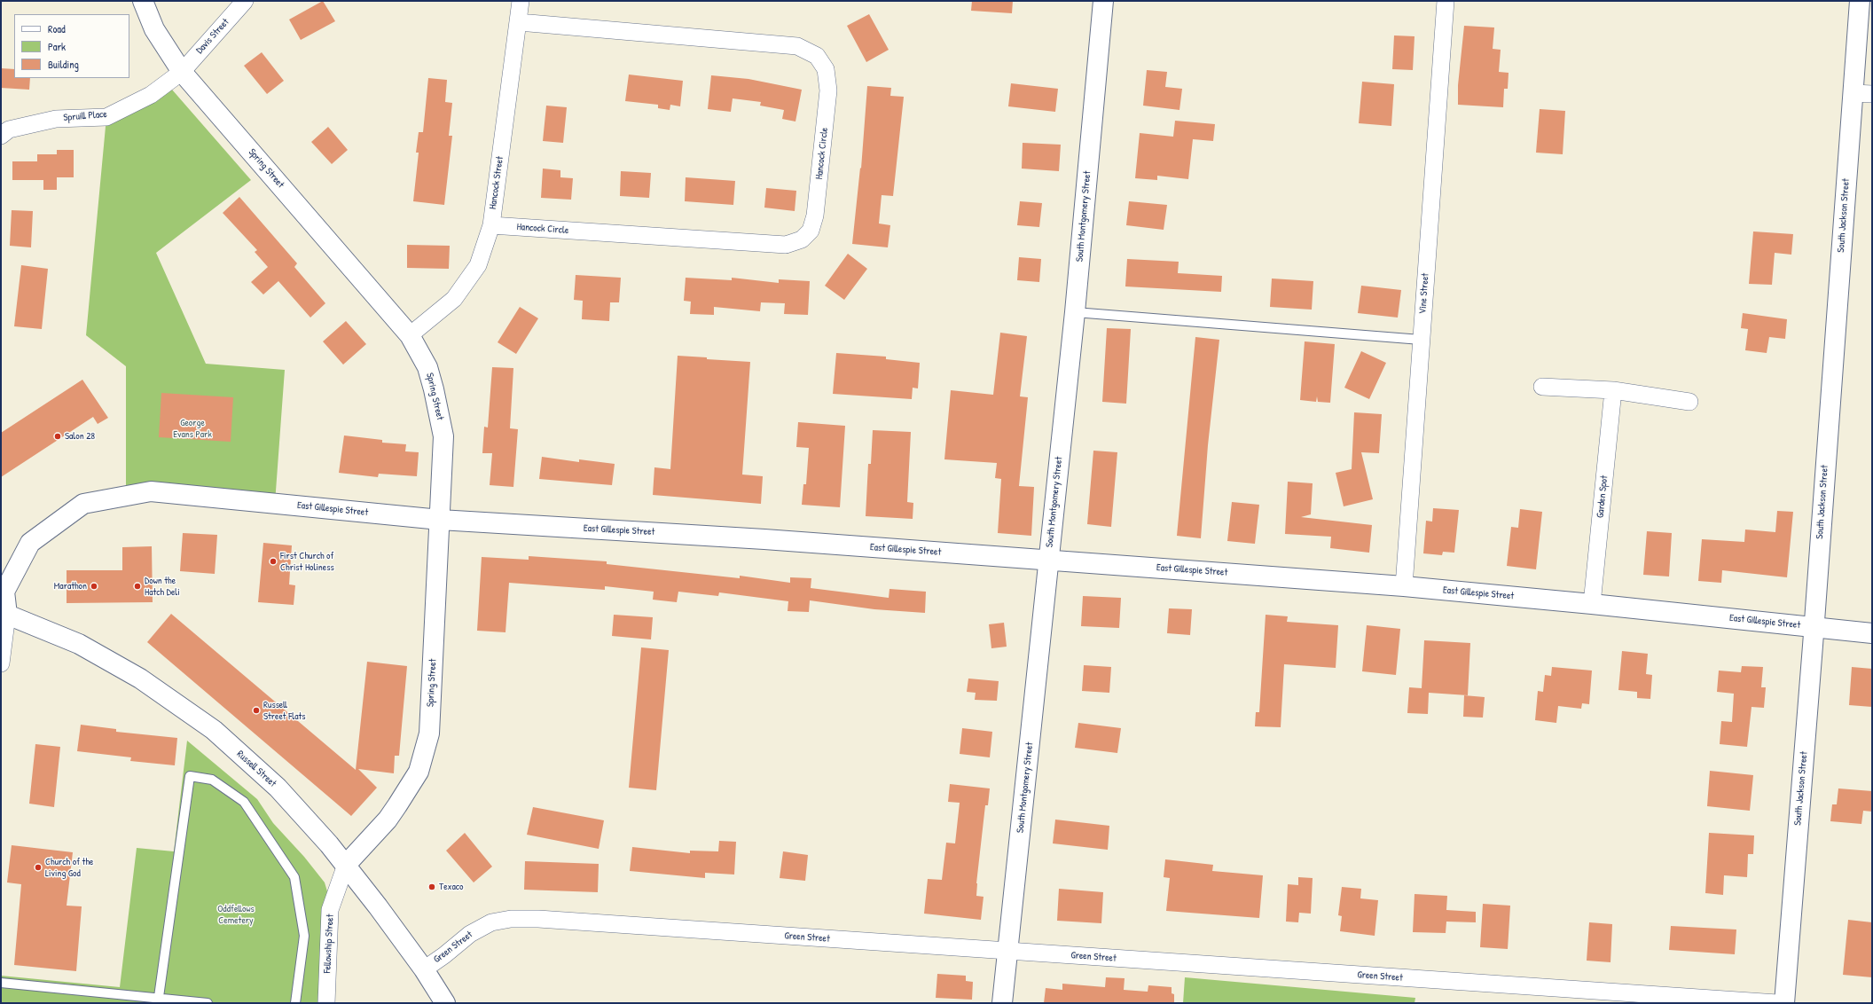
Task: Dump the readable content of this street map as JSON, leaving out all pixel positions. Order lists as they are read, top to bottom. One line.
{"streets":{"street":["Davis Street","Spruill Place","Hancock Circle","Spring Street","Hancock Street","South Jackson Street","South Montgomery Street","Vine Street","Garden Spot","East Gillespie Street","Russell Street","Green Street","Fellowship Street"]},"crossings":[["Davis Street","Spruill Place"],["Davis Street","Spring Street"],["Spruill Place","Spring Street"],["Hancock Circle","Hancock Street"],["Spring Street","Hancock Street"],["Spring Street","East Gillespie Street"],["Spring Street","Russell Street"],["Spring Street","Fellowship Street"],["South Jackson Street","East Gillespie Street"],["South Montgomery Street","East Gillespie Street"],["South Montgomery Street","Green Street"],["Vine Street","East Gillespie Street"],["Garden Spot","East Gillespie Street"],["East Gillespie Street","Russell Street"],["Russell Street","Green Street"],["Russell Street","Fellowship Street"]],"parks":["George Evans Park","Oddfellows Cemetery"],"places":["Salon 28","First Church of Christ Holiness","Marathon","Down the Hatch Deli","Russell Street Flats","Church of the Living God","Texaco"],"legend":["Road","Park","Building"]}
